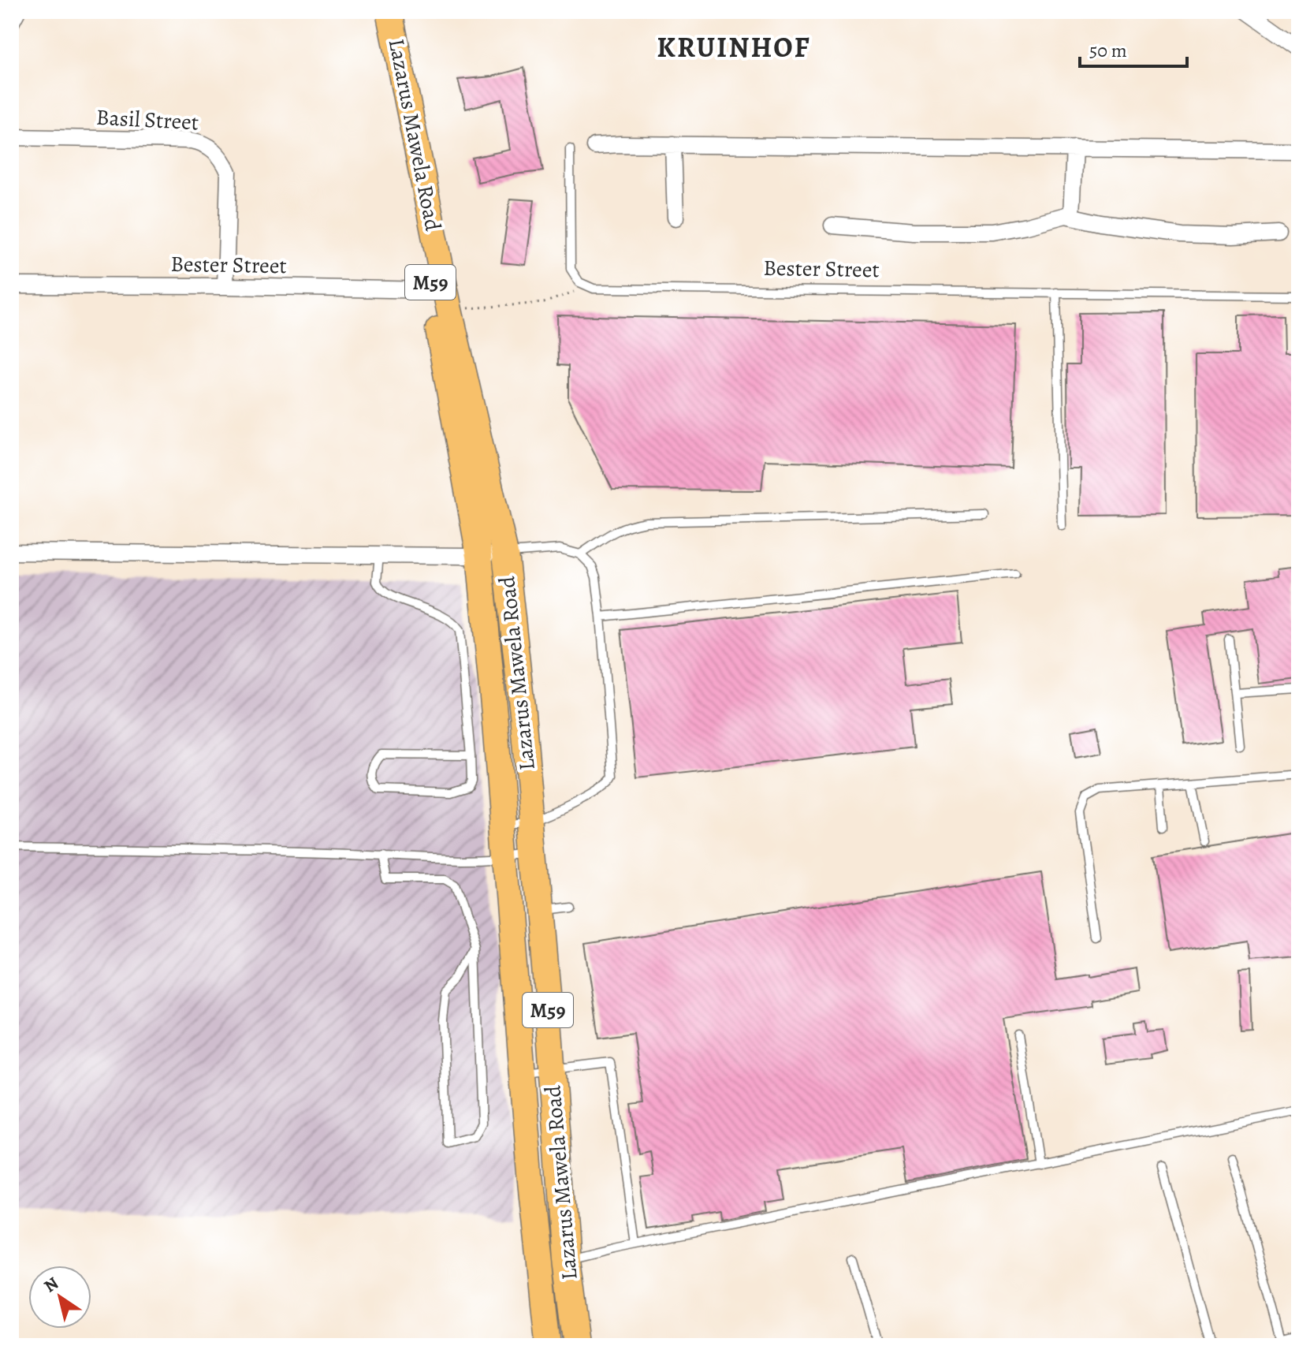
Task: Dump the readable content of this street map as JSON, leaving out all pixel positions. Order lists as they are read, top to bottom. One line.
{"streets":{"main road":["Lazarus Mawela Road","M59"],"street":["Basil Street","Bester Street"]},"crossings":[["Basil Street","Bester Street"],["Lazarus Mawela Road","Bester Street"]],"districts":["KRUINHOF"],"scale_bar":"50 m","north":"top left"}
